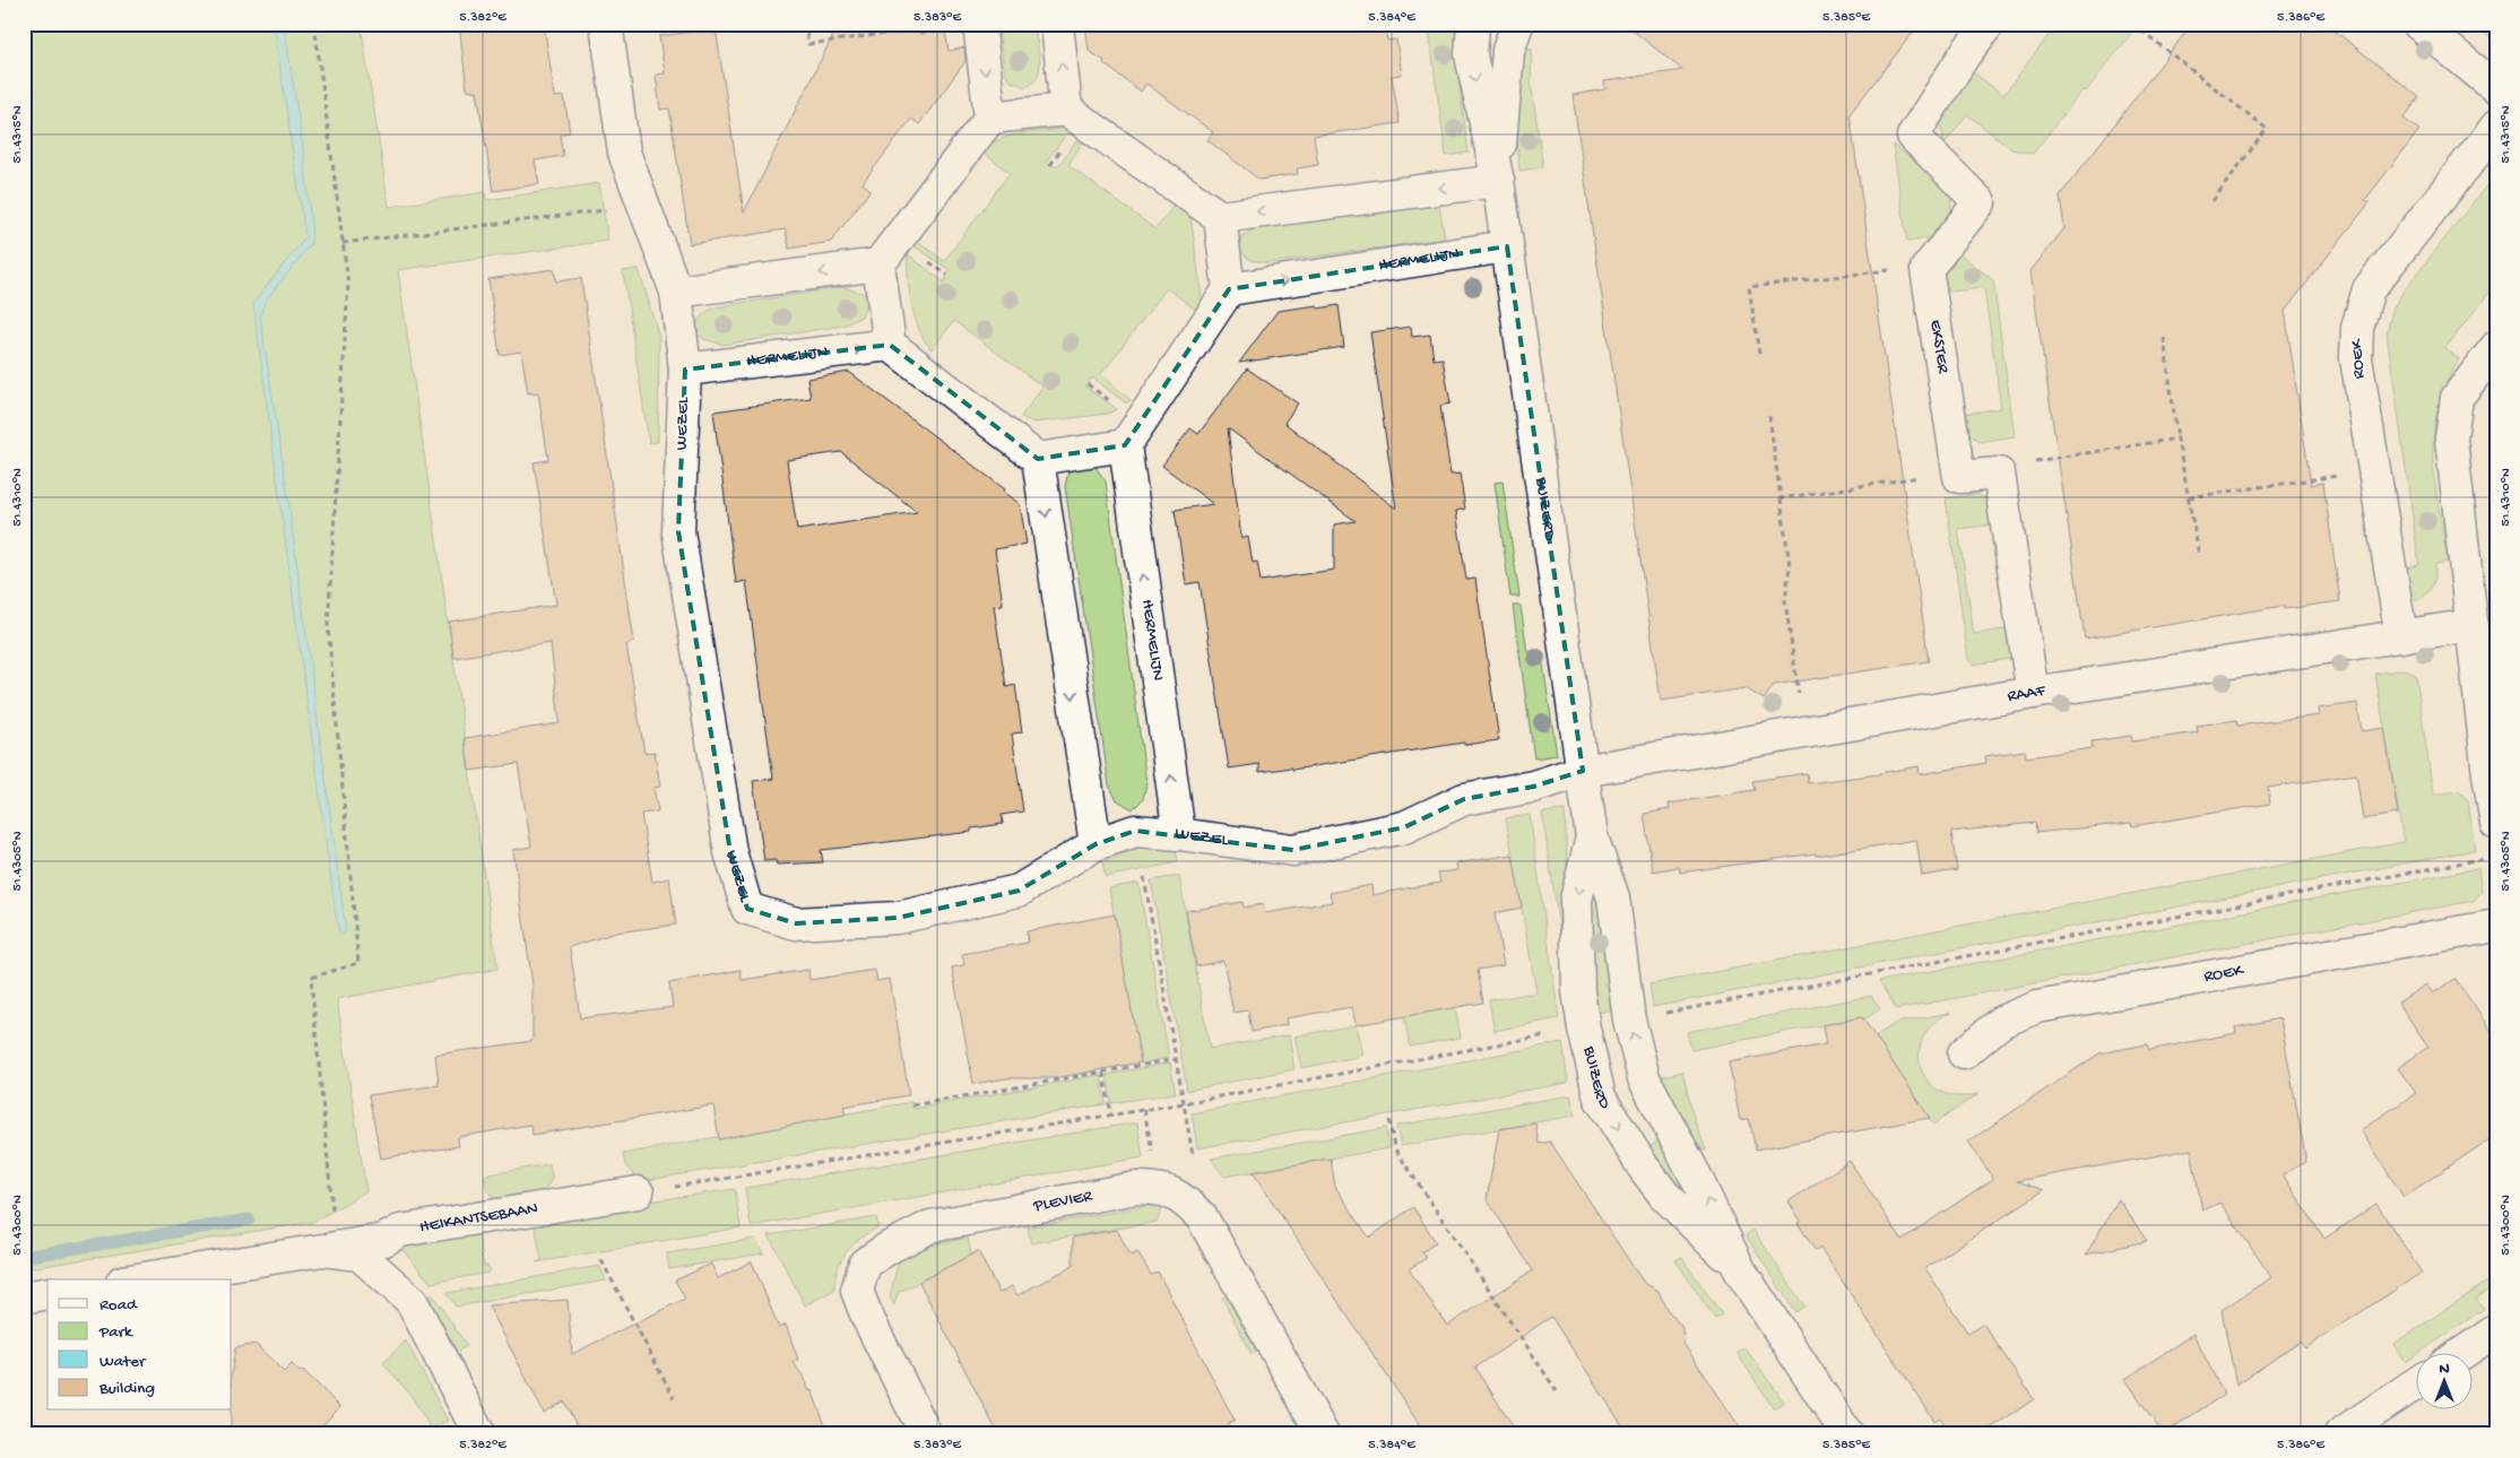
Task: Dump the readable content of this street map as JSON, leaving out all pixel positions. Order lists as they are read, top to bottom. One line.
{"streets":{"street":["HERMELIJN","EKSTER","ROEK","WEZEL","BUIZERD","RAAF","PLEVIER","HEIKANTSEBAAN"]},"crossings":[["HERMELIJN","WEZEL"],["HERMELIJN","BUIZERD"],["EKSTER","RAAF"],["ROEK","RAAF"],["WEZEL","BUIZERD"],["WEZEL","RAAF"],["BUIZERD","RAAF"]],"legend":["Road","Park","Water","Building"],"north":"top","coordinates":["5.382°E","5.383°E","5.384°E","5.385°E","5.386°E","51.4315°N","51.4310°N","51.4305°N","51.4300°N"]}
